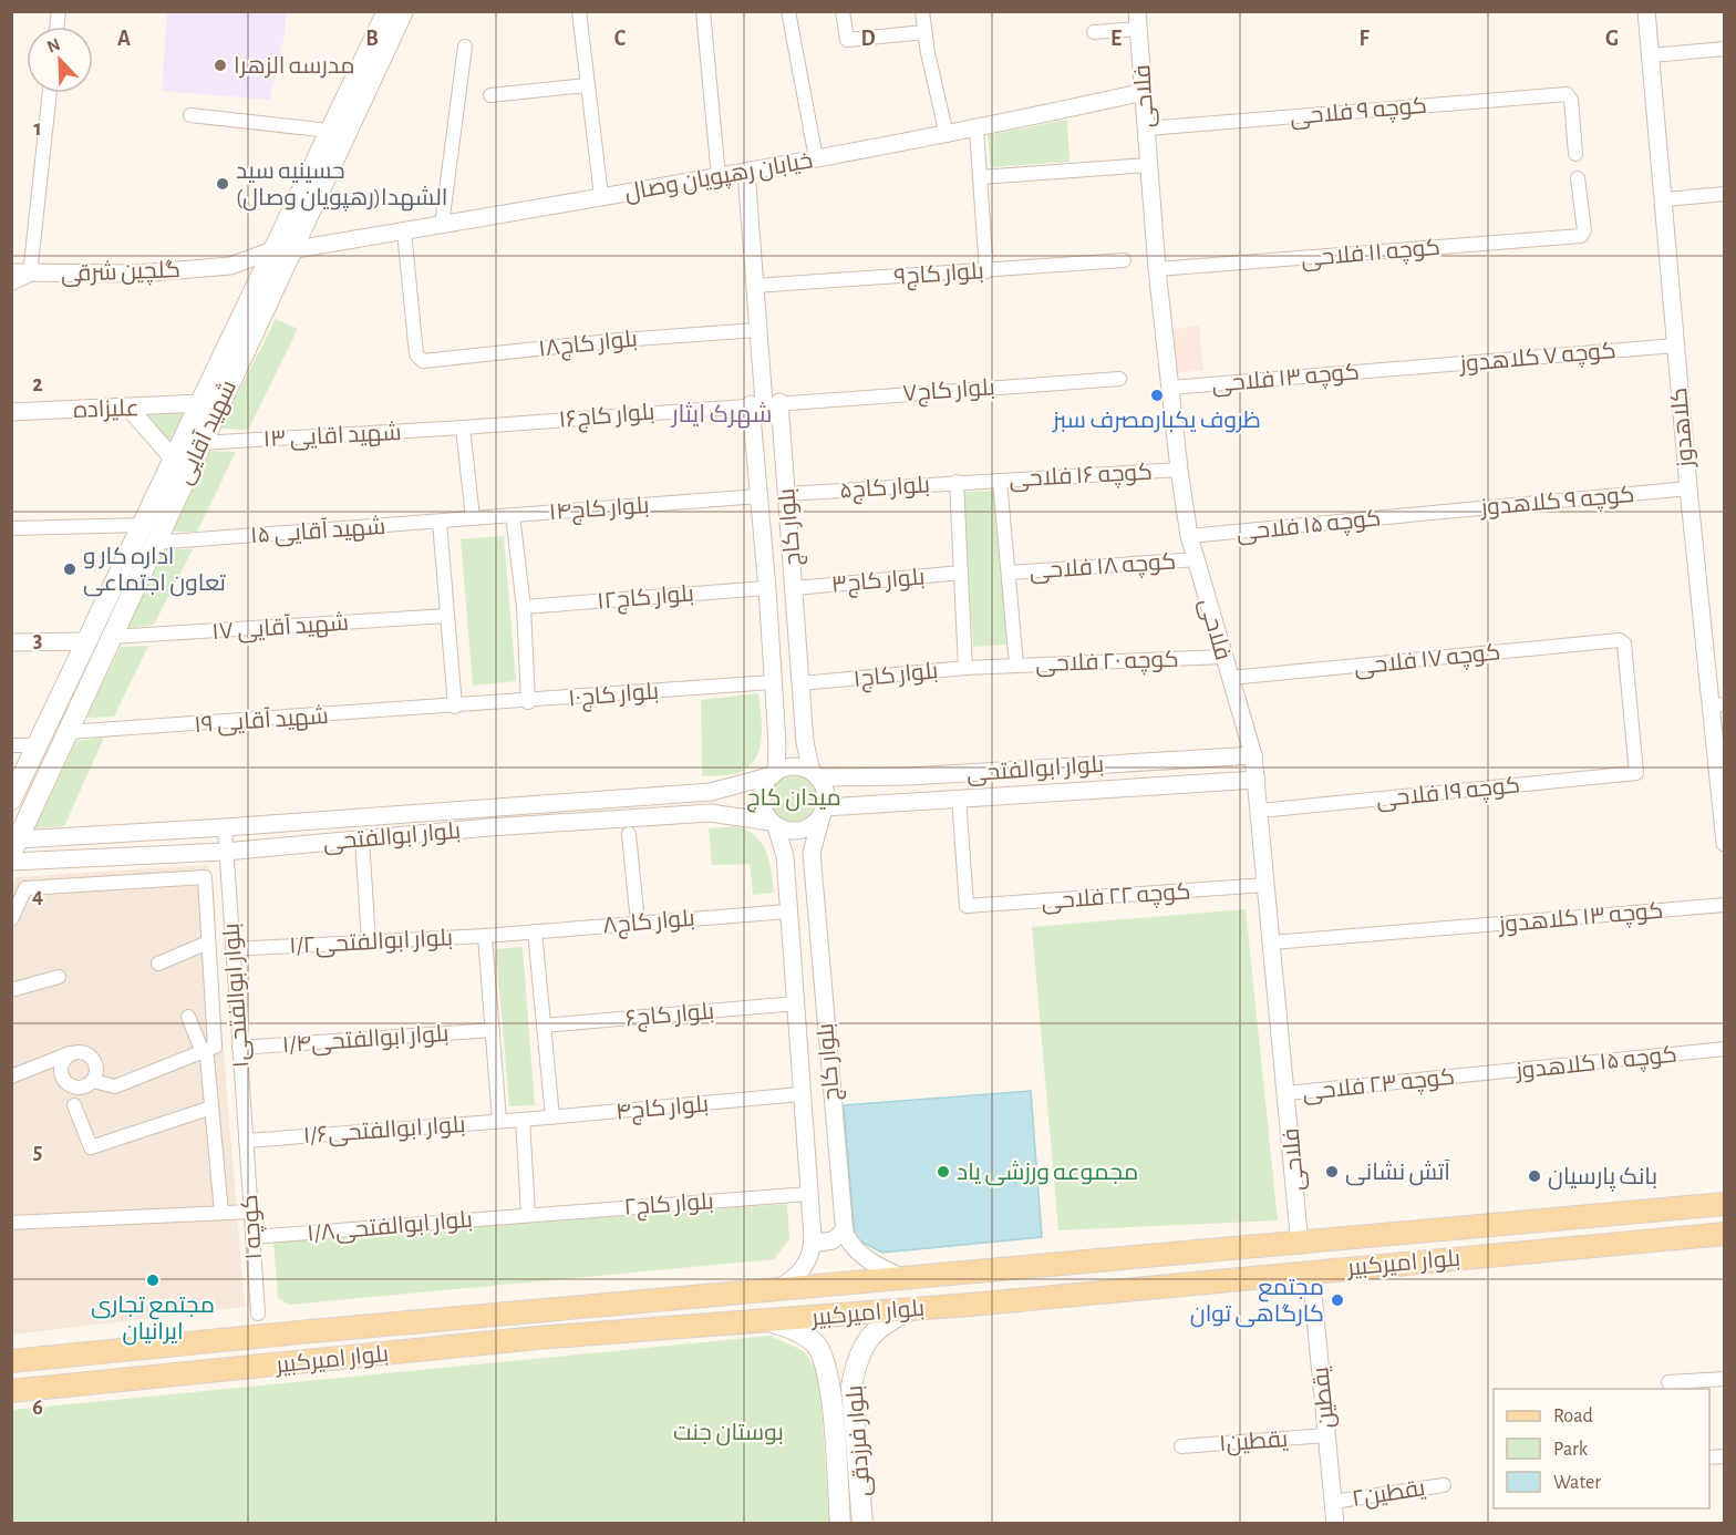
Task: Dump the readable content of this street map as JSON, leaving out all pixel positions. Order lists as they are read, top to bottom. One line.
{"streets":{"main road":["شهید آقایی","بلوار امیرکبیر","بلوار فرزدقی"],"street":["فلاحی","کوچه ۹ فلاحی","خیابان رهپویان وصال","کوچه ۱۱ فلاحی","گلچین شرقی","بلوار کاج۹","بلوار کاج۱۸","کوچه ۷ کلاهدوز","کوچه ۱۳ فلاحی","بلوار کاج۷","علیزاده","بلوار کاج۱۶","کلاهدوز","شهید اقایی ۱۳","کوچه ۱۶ فلاحی","بلوار کاج۵","کوچه ۹ کلاهدوز","بلوار کاج۱۴","کوچه ۱۵ فلاحی","بلوار کاج","شهید آقایی ۱۵","کوچه ۱۸ فلاحی","بلوار کاج۳","بلوار کاج۱۲","شهید آقایی ۱۷","کوچه ۱۷ فلاحی","کوچه ۲۰ فلاحی","بلوار کاج۱","بلوار کاج۱۰","شهید آقایی ۱۹","بلوار ابوالفتحی","کوچه ۱۹ فلاحی","کوچه ۲۲ فلاحی","کوچه ۱۳ کلاهدوز","بلوار کاج۸","بلوار ابوالفتحی۱/۲","بلوار ابوالفتحی۱","بلوار کاج۶","بلوار ابوالفتحی۱/۴","کوچه ۱۵ کلاهدوز","کوچه ۲۳ فلاحی","بلوار کاج۴","بلوار ابوالفتحی۱/۶","بلوار کاج۲","بلوار ابوالفتحی۱/۸","کوچه ۱","یقطین","یقطین۱","یقطین۲"]},"crossings":[["فلاحی","کوچه ۹ فلاحی"],["فلاحی","خیابان رهپویان وصال"],["فلاحی","کوچه ۱۱ فلاحی"],["فلاحی","کوچه ۱۳ فلاحی"],["فلاحی","کوچه ۱۶ فلاحی"],["فلاحی","کوچه ۱۵ فلاحی"],["فلاحی","کوچه ۱۸ فلاحی"],["فلاحی","کوچه ۱۷ فلاحی"],["فلاحی","کوچه ۲۰ فلاحی"],["فلاحی","بلوار ابوالفتحی"],["فلاحی","کوچه ۱۹ فلاحی"],["فلاحی","کوچه ۲۲ فلاحی"],["فلاحی","کوچه ۱۳ کلاهدوز"],["فلاحی","کوچه ۲۳ فلاحی"],["فلاحی","بلوار امیرکبیر"],["خیابان رهپویان وصال","گلچین شرقی"],["خیابان رهپویان وصال","بلوار کاج۱۸"],["خیابان رهپویان وصال","شهید آقایی"],["خیابان رهپویان وصال","بلوار کاج"],["گلچین شرقی","شهید آقایی"],["بلوار کاج۹","بلوار کاج"],["بلوار کاج۱۸","بلوار کاج"],["کوچه ۷ کلاهدوز","کوچه ۱۳ فلاحی"],["کوچه ۷ کلاهدوز","کلاهدوز"],["بلوار کاج۷","بلوار کاج۱۶"],["بلوار کاج۷","بلوار کاج"],["علیزاده","شهید آقایی"],["بلوار کاج۱۶","شهید اقایی ۱۳"],["بلوار کاج۱۶","بلوار کاج"],["کلاهدوز","کوچه ۹ کلاهدوز"],["شهید آقایی","شهید اقایی ۱۳"],["شهید آقایی","شهید آقایی ۱۵"],["شهید آقایی","شهید آقایی ۱۷"],["شهید آقایی","شهید آقایی ۱۹"],["شهید آقایی","بلوار ابوالفتحی"],["کوچه ۱۶ فلاحی","بلوار کاج۵"],["بلوار کاج۵","بلوار کاج"],["کوچه ۹ کلاهدوز","کوچه ۱۵ فلاحی"],["بلوار کاج۱۴","بلوار کاج"],["بلوار کاج۱۴","شهید آقایی ۱۵"],["بلوار کاج","بلوار کاج۳"],["بلوار کاج","بلوار کاج۱۲"],["بلوار کاج","بلوار کاج۱"],["بلوار کاج","بلوار کاج۱۰"],["بلوار کاج","بلوار ابوالفتحی"],["بلوار کاج","بلوار کاج۸"],["بلوار کاج","بلوار کاج۶"],["بلوار کاج","بلوار کاج۴"],["بلوار کاج","بلوار کاج۲"],["بلوار کاج","بلوار امیرکبیر"],["کوچه ۱۷ فلاحی","کوچه ۱۹ فلاحی"],["کوچه ۲۰ فلاحی","بلوار کاج۱"],["بلوار کاج۱۰","شهید آقایی ۱۹"],["بلوار ابوالفتحی","کوچه ۲۲ فلاحی"],["بلوار ابوالفتحی","بلوار ابوالفتحی۱"],["بلوار کاج۸","بلوار ابوالفتحی۱/۲"],["بلوار ابوالفتحی۱/۲","بلوار ابوالفتحی۱"],["بلوار ابوالفتحی۱","بلوار ابوالفتحی۱/۴"],["بلوار ابوالفتحی۱","بلوار ابوالفتحی۱/۶"],["بلوار ابوالفتحی۱","کوچه ۱"],["کوچه ۱۵ کلاهدوز","کوچه ۲۳ فلاحی"],["بلوار کاج۴","بلوار ابوالفتحی۱/۶"],["بلوار ابوالفتحی۱/۶","کوچه ۱"],["بلوار کاج۲","بلوار ابوالفتحی۱/۸"],["بلوار ابوالفتحی۱/۸","کوچه ۱"],["بلوار امیرکبیر","یقطین"],["بلوار امیرکبیر","بلوار فرزدقی"],["یقطین","یقطین۱"],["یقطین","یقطین۲"]],"districts":["شهرک ایثار"],"parks":["میدان کاج","بوستان جنت"],"places":["مدرسه الزهرا","حسینیه سید الشهدا(رهپویان وصال)","ظروف یکبارمصرف سبز","اداره کار و تعاون اجتماعی","مجموعه ورزشی یاد","آتش نشانی","بانک پارسیان","مجتمع تجاری ایرانیان","مجتمع کارگاهی توان"],"legend":["Road","Park","Water"],"north":"top left","grid":{"columns":["A","B","C","D","E","F","G"],"rows":["1","2","3","4","5","6"]}}
